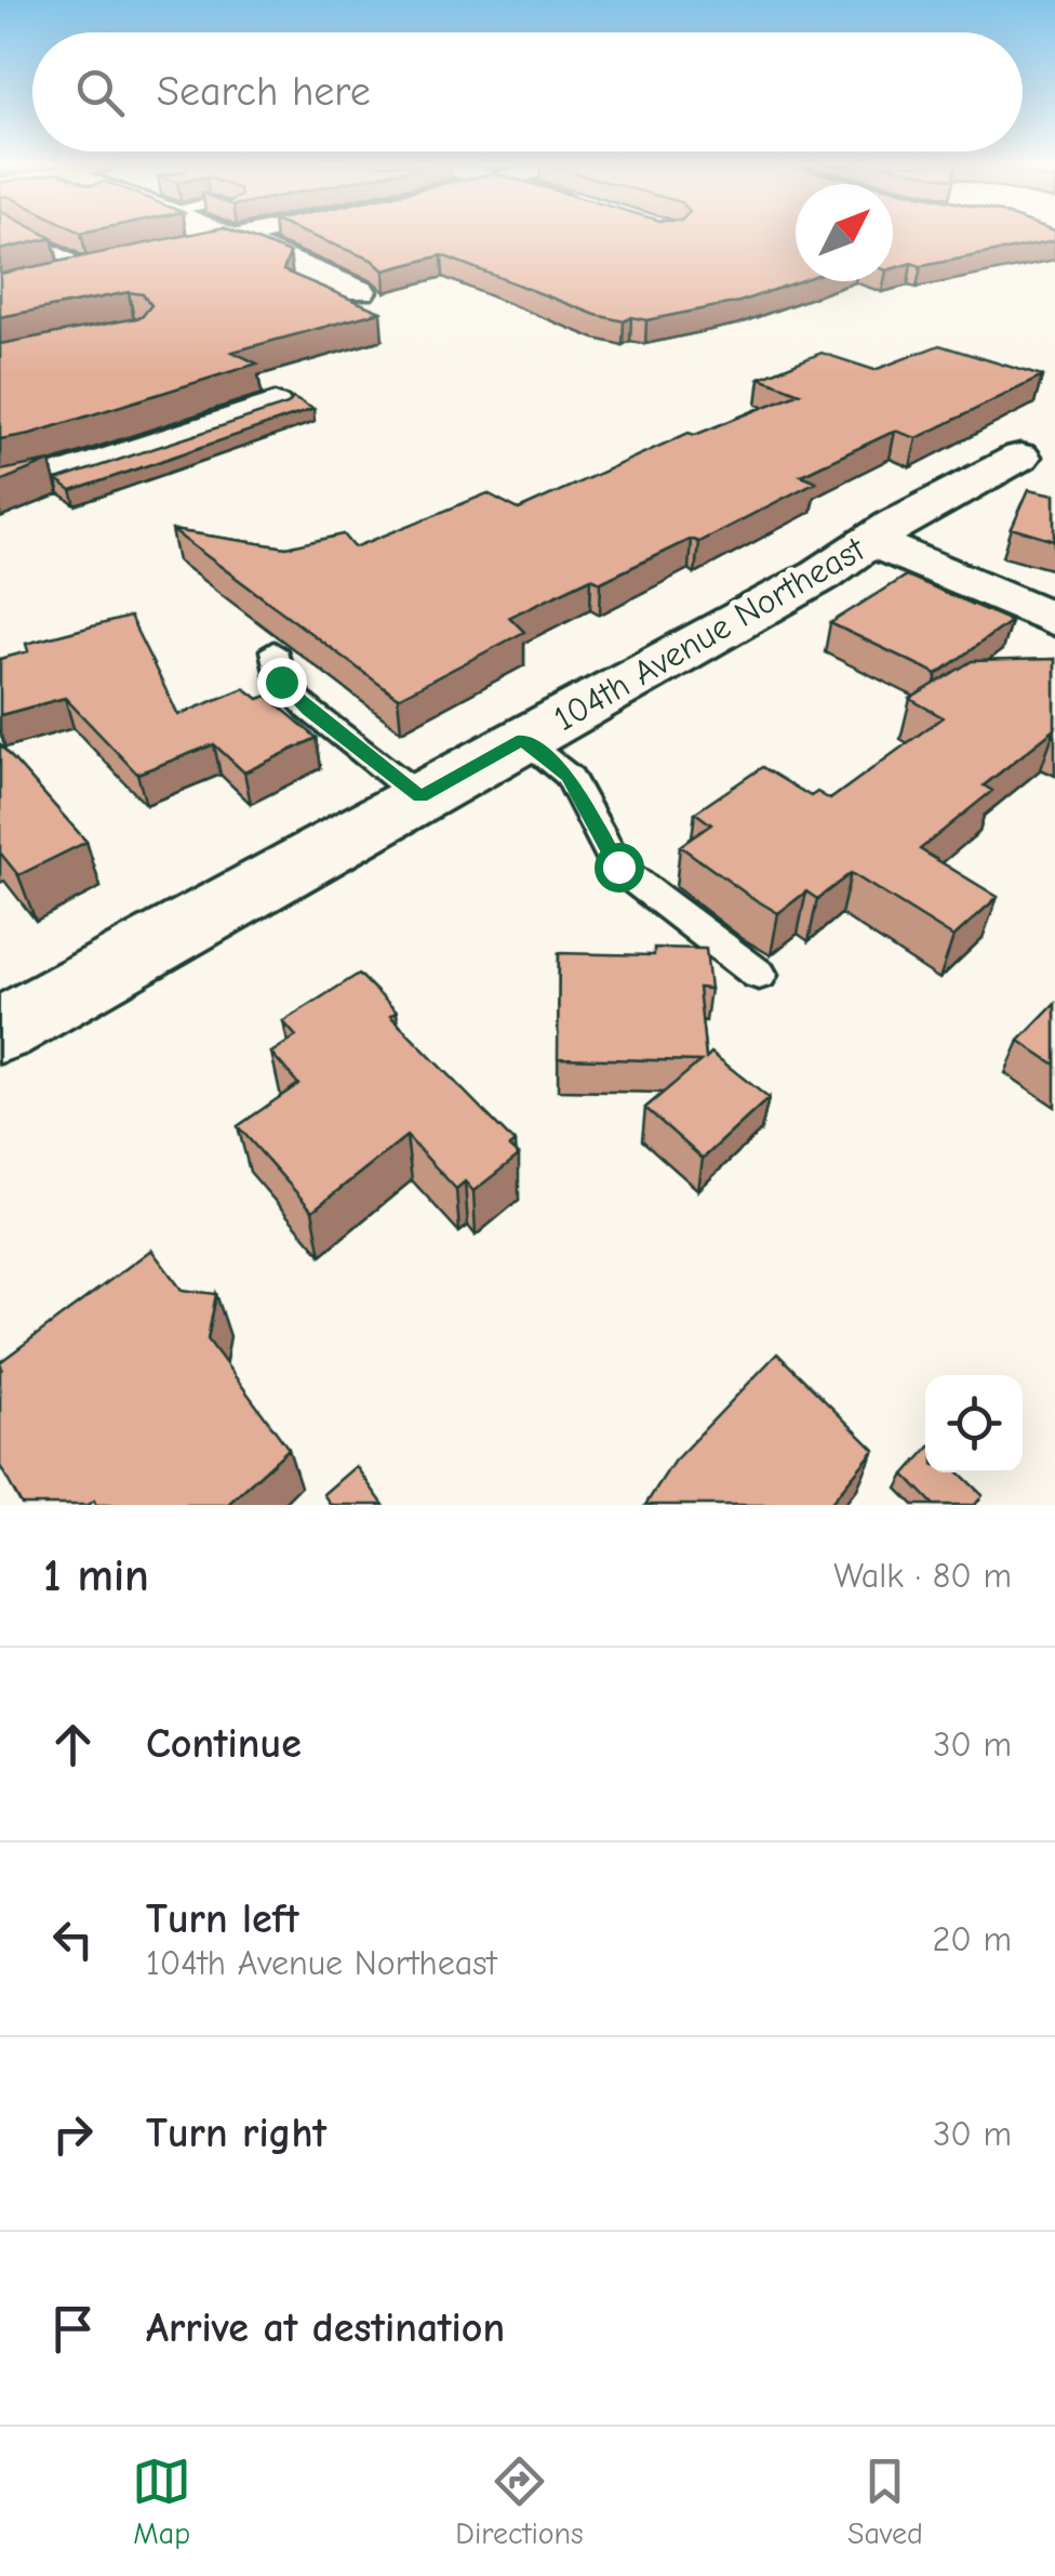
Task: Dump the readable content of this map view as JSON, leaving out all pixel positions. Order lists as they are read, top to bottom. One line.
{"streets":{"street":["104th Avenue Northeast"]},"north":"top right","page":{"search":"Search here","heading":["1 min","Walk · 80 m"],"list":[["Continue","30 m"],["Turn left","104th Avenue Northeast","20 m"],["Turn right","30 m"],"Arrive at destination"],"nav":["Map","Directions","Saved"]}}
